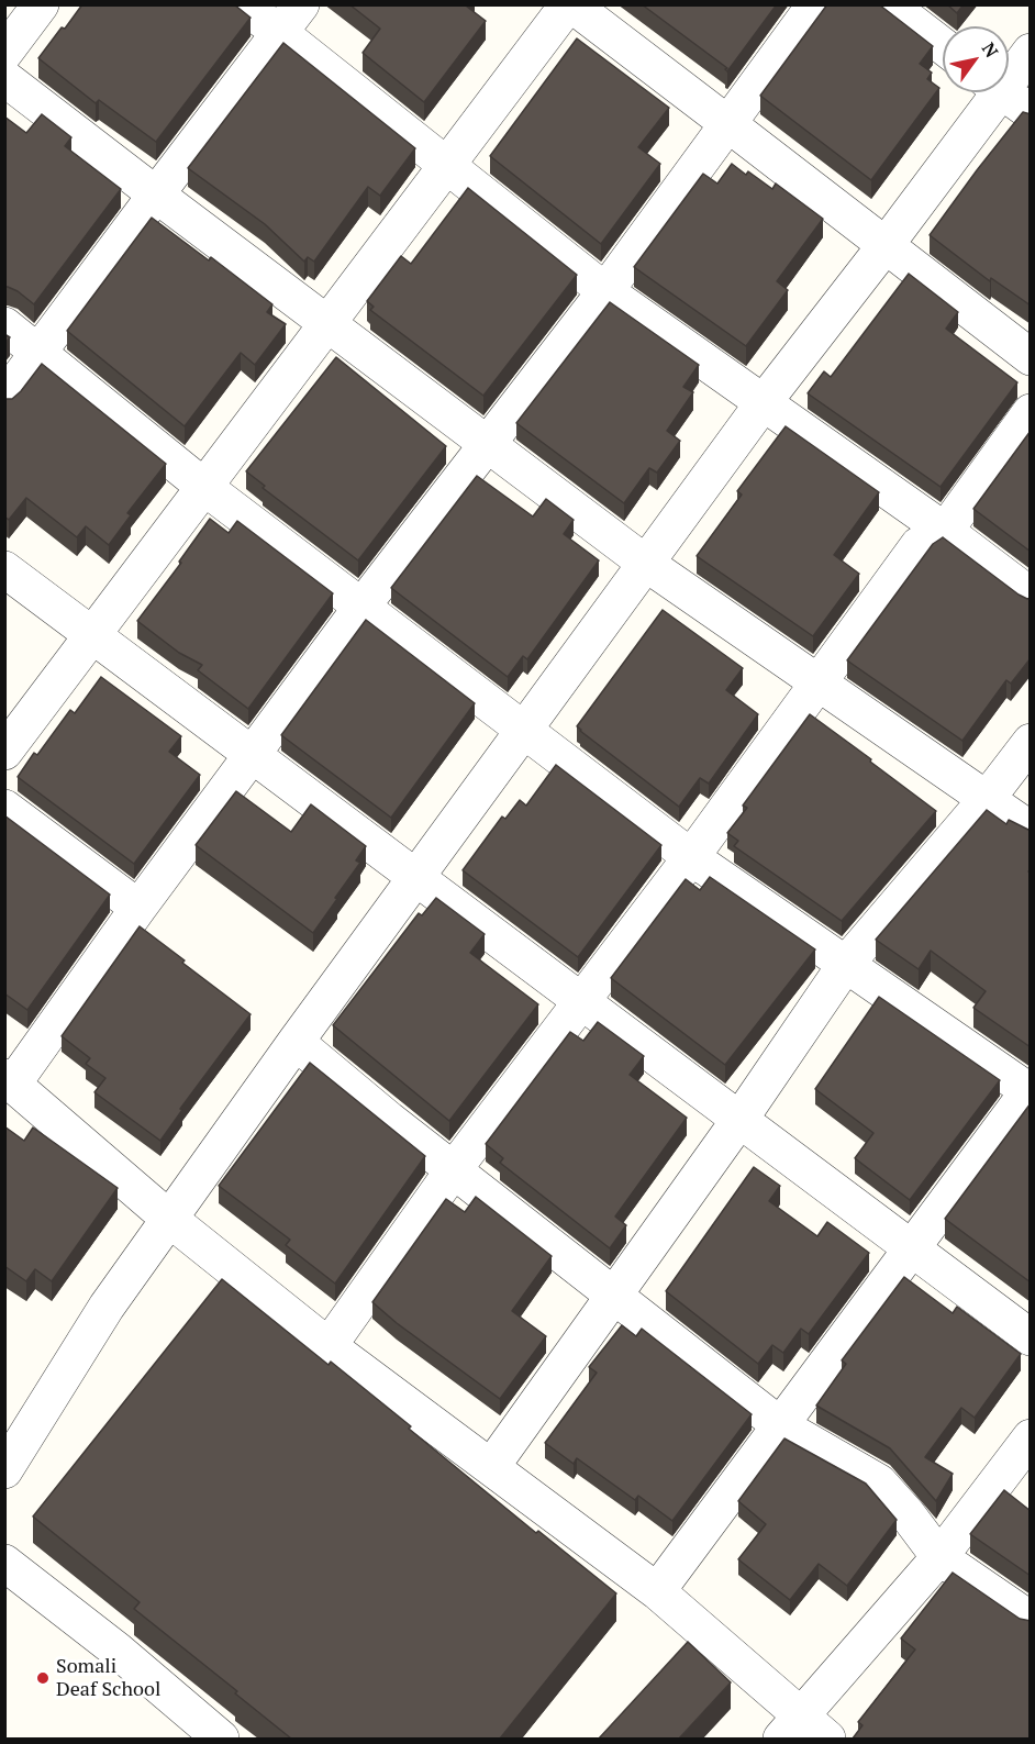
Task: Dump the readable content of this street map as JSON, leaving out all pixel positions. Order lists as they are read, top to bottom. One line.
{"places":["Somali Deaf School"],"north":"top right"}
